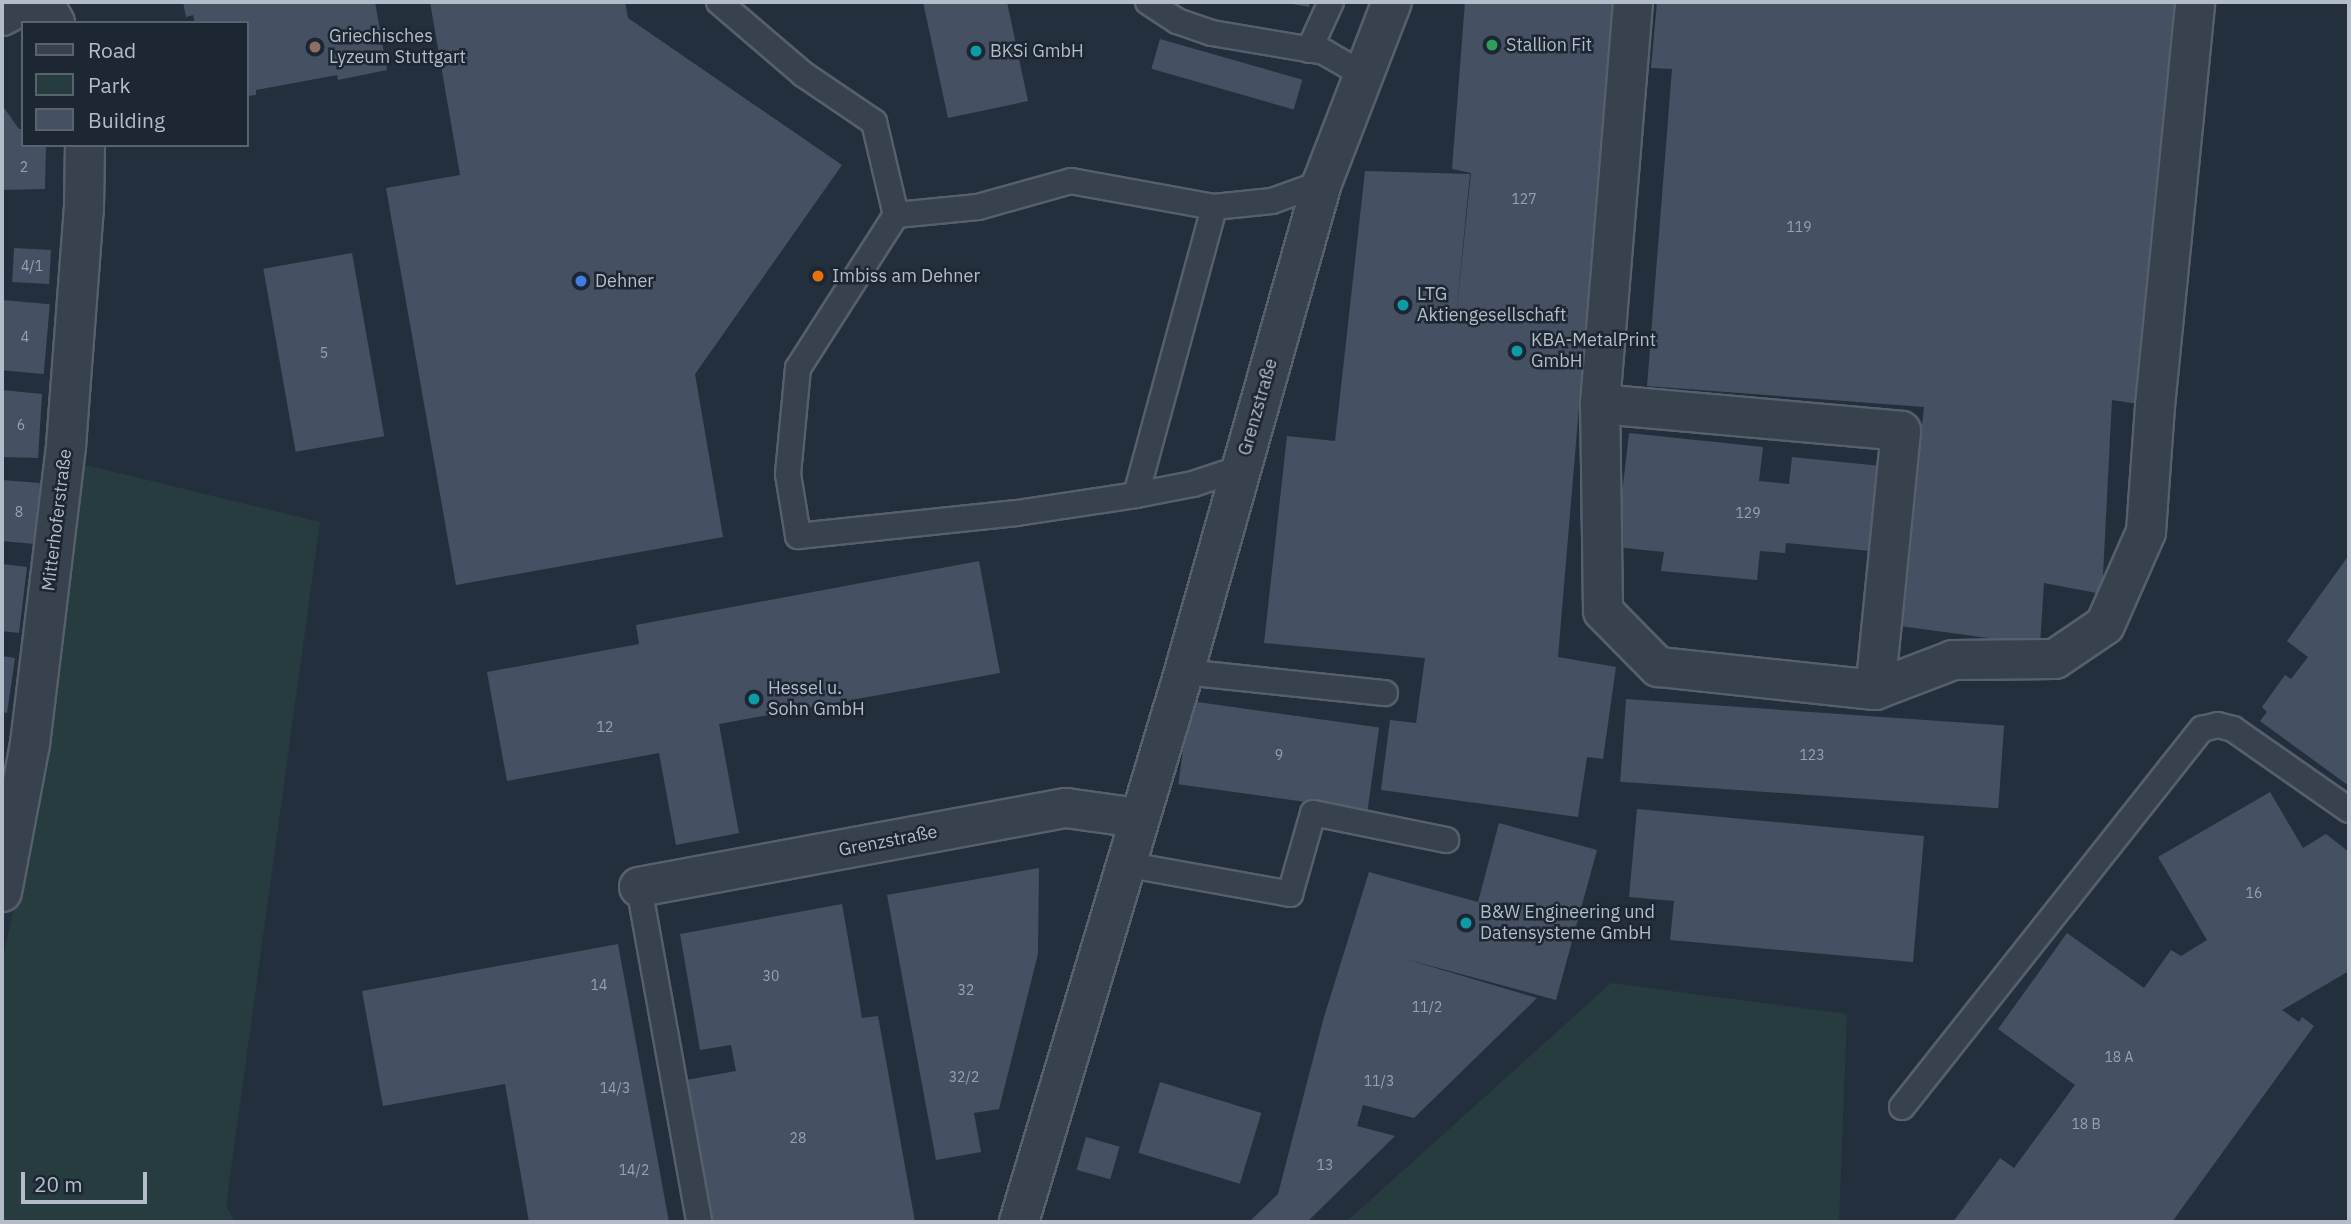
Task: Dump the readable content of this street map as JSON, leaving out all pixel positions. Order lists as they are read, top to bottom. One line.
{"streets":{"street":["Grenzstraße","Mitterhoferstraße"]},"places":["Stallion Fit","Griechisches Lyzeum Stuttgart","BKSi GmbH","Imbiss am Dehner","Dehner","LTG Aktiengesellschaft","KBA-MetalPrint GmbH","Hessel u. Sohn GmbH","B&W Engineering und Datensysteme GmbH"],"house_numbers":["2","127","119","4/1","4","5","6","8","129","12","9","123","16","30","14","32","11/2","18 A","32/2","11/3","14/3","18 B","28","13","14/2"],"legend":["Road","Park","Building"],"scale_bar":"20 m"}
